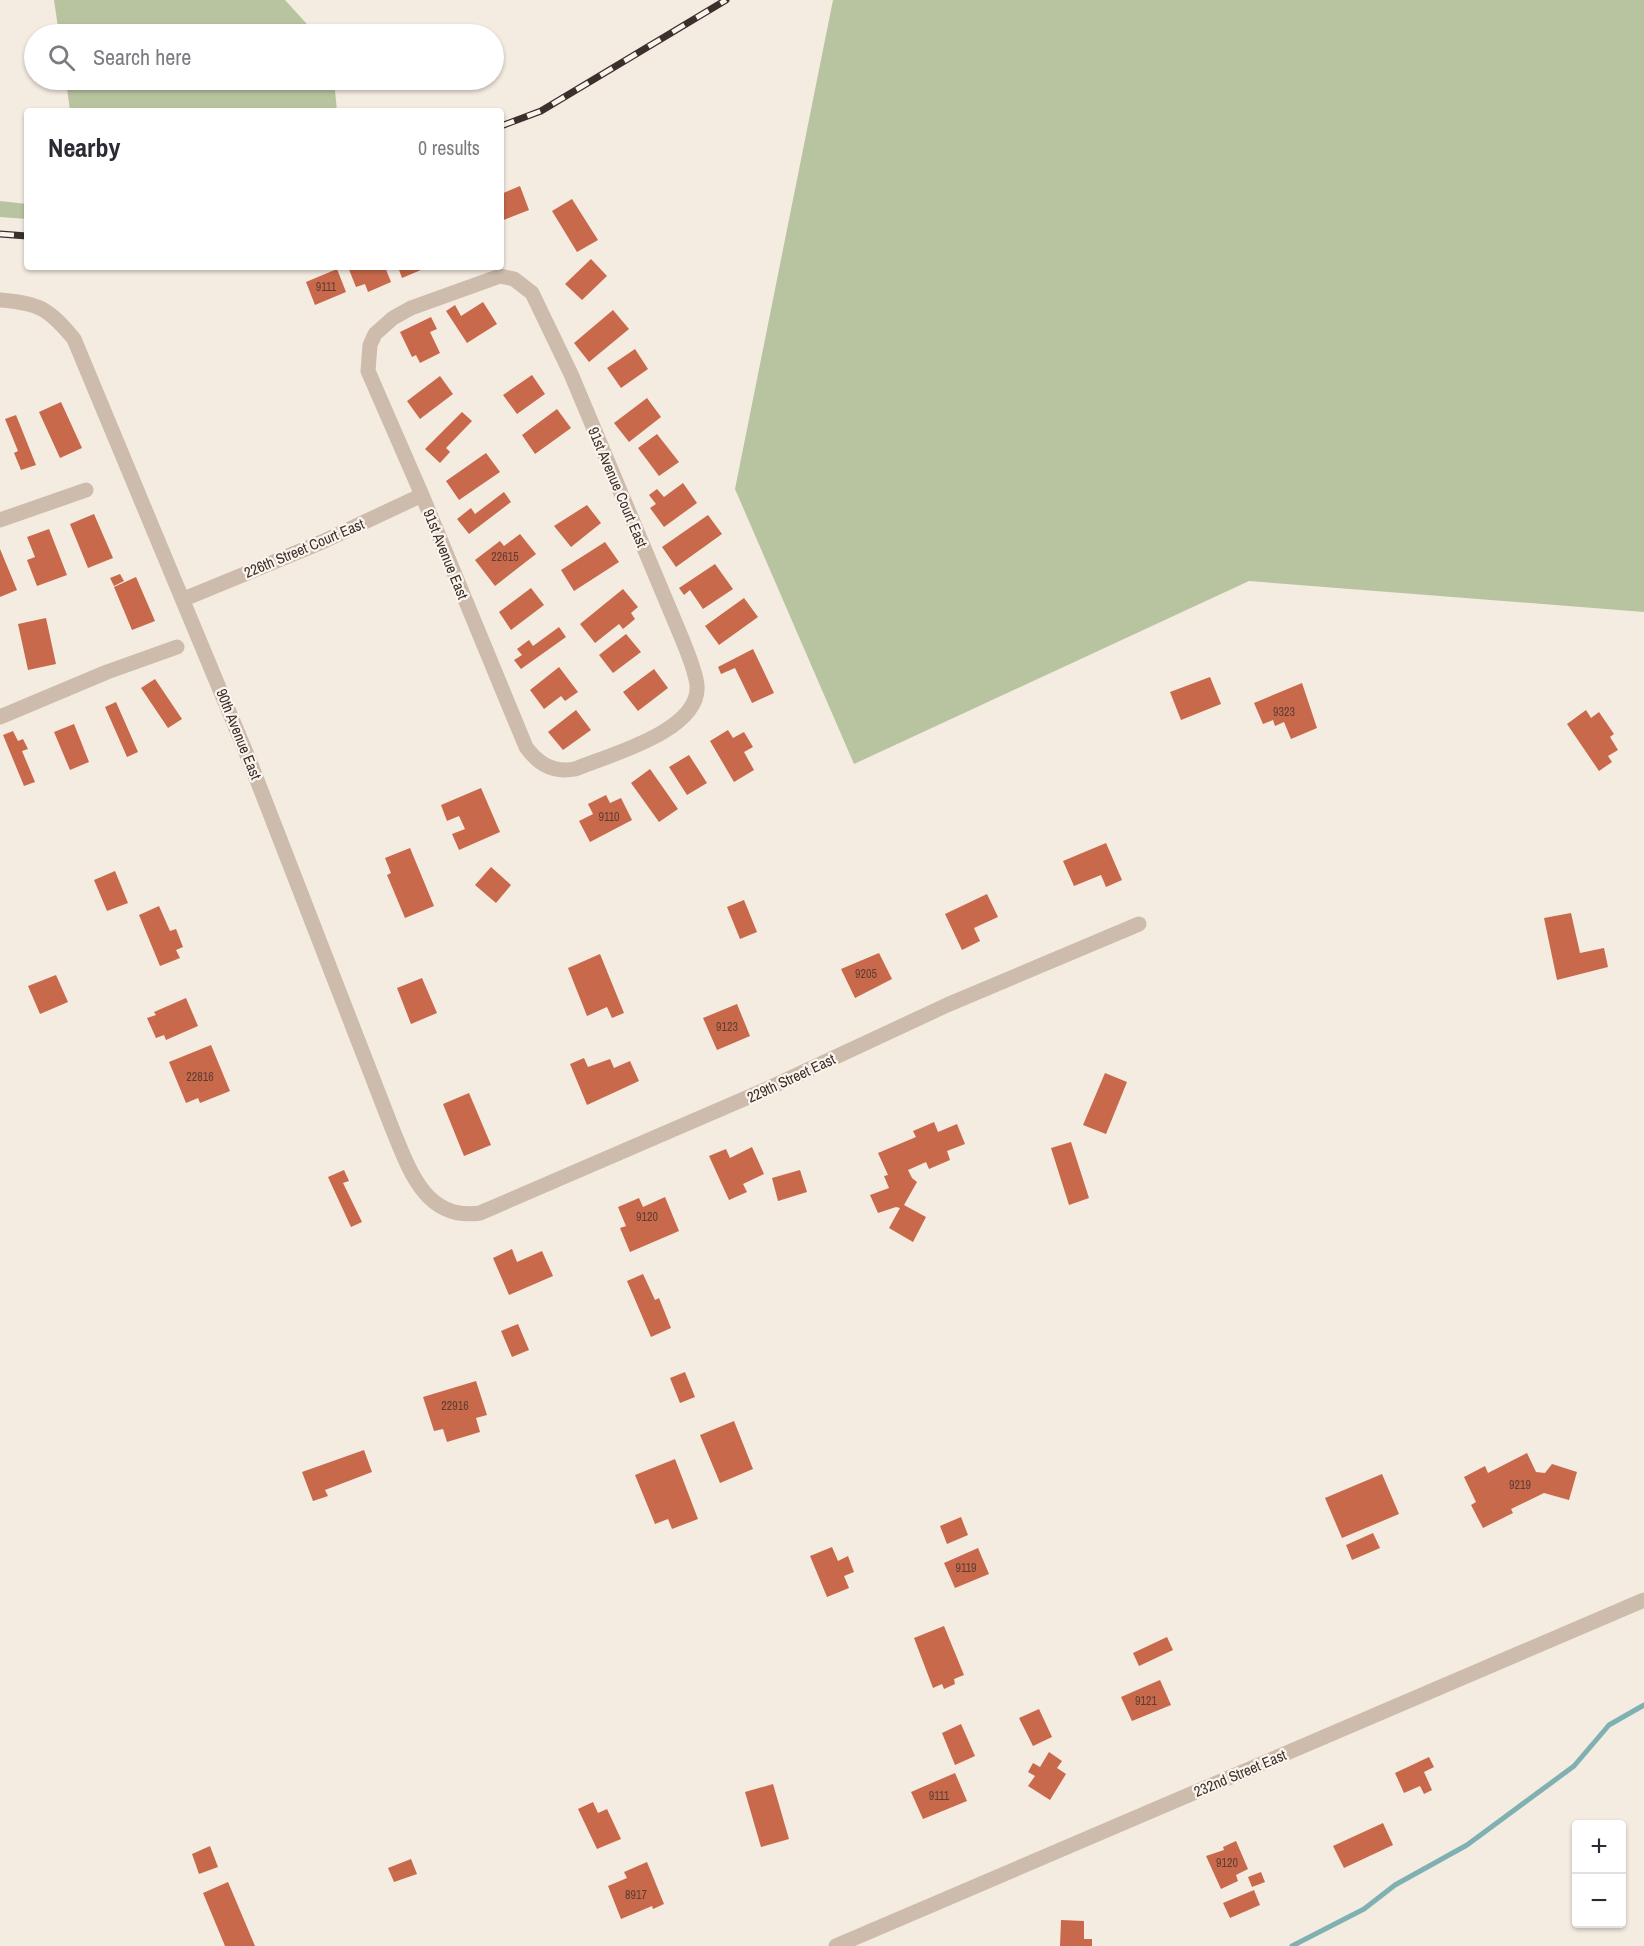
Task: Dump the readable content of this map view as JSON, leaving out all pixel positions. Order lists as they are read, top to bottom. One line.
{"streets":{"street":["91st Avenue Court East","226th Street Court East","91st Avenue East","90th Avenue East","229th Street East","232nd Street East"]},"crossings":[["91st Avenue Court East","91st Avenue East"],["226th Street Court East","91st Avenue East"],["226th Street Court East","90th Avenue East"],["90th Avenue East","229th Street East"]],"house_numbers":["9111","22615","9323","9110","9205","9123","22816","9120","22916","9219","9119","9121","9111","9120","8917"],"page":{"search":"Search here","heading":["Nearby","0 results"],"map_buttons":["+","−"]}}
